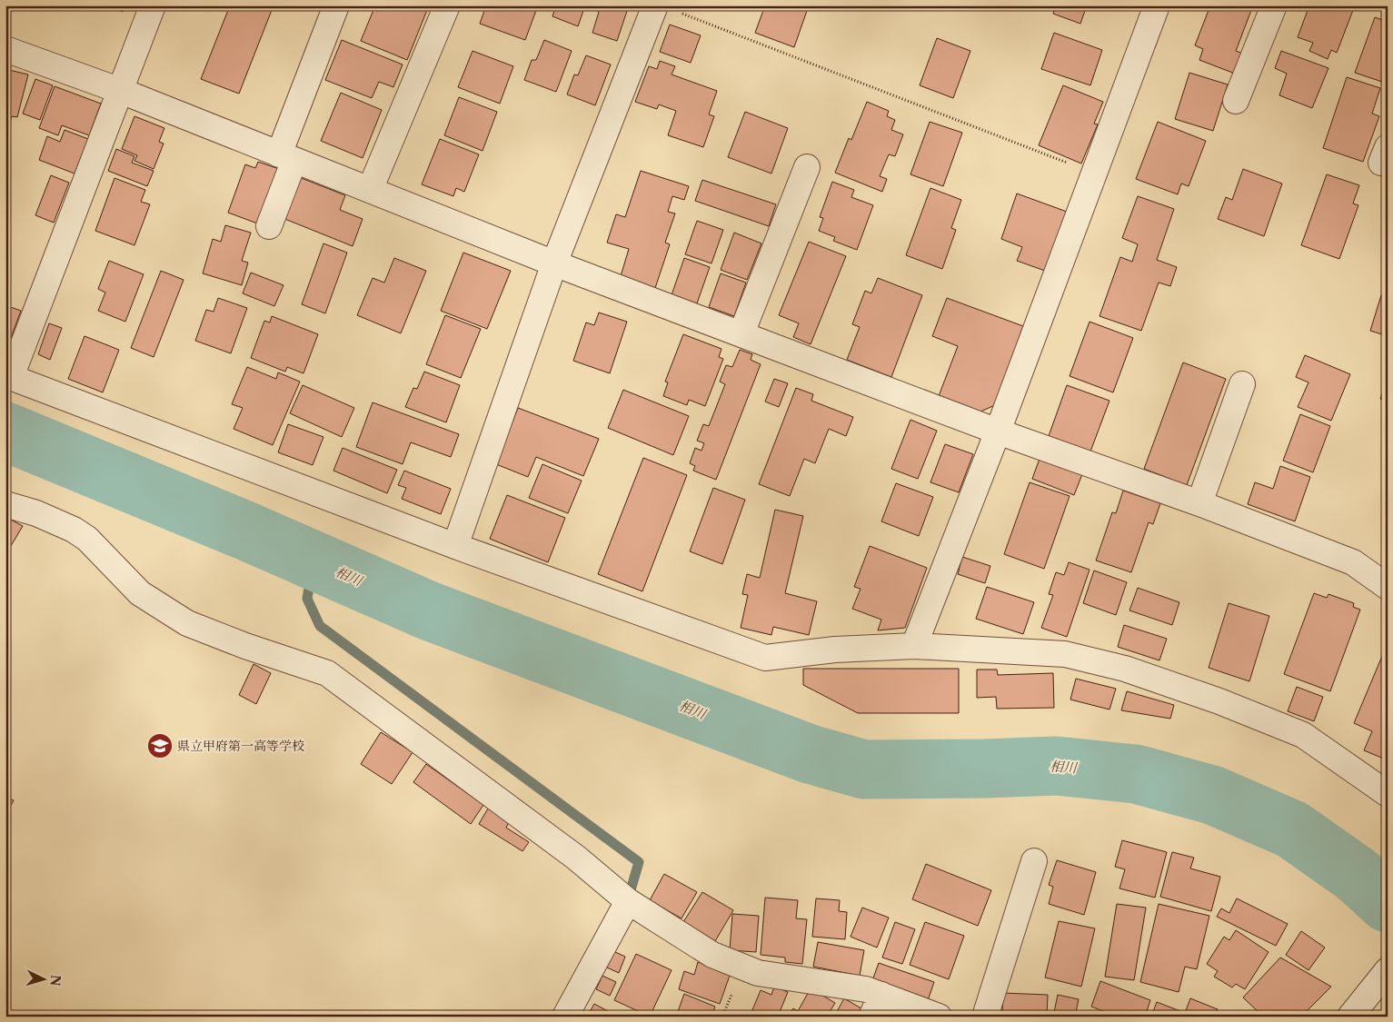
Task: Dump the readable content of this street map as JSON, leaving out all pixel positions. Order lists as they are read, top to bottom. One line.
{"water":["相川"],"places":{"school or university":["県立甲府第一高等学校"]},"north":"right"}
